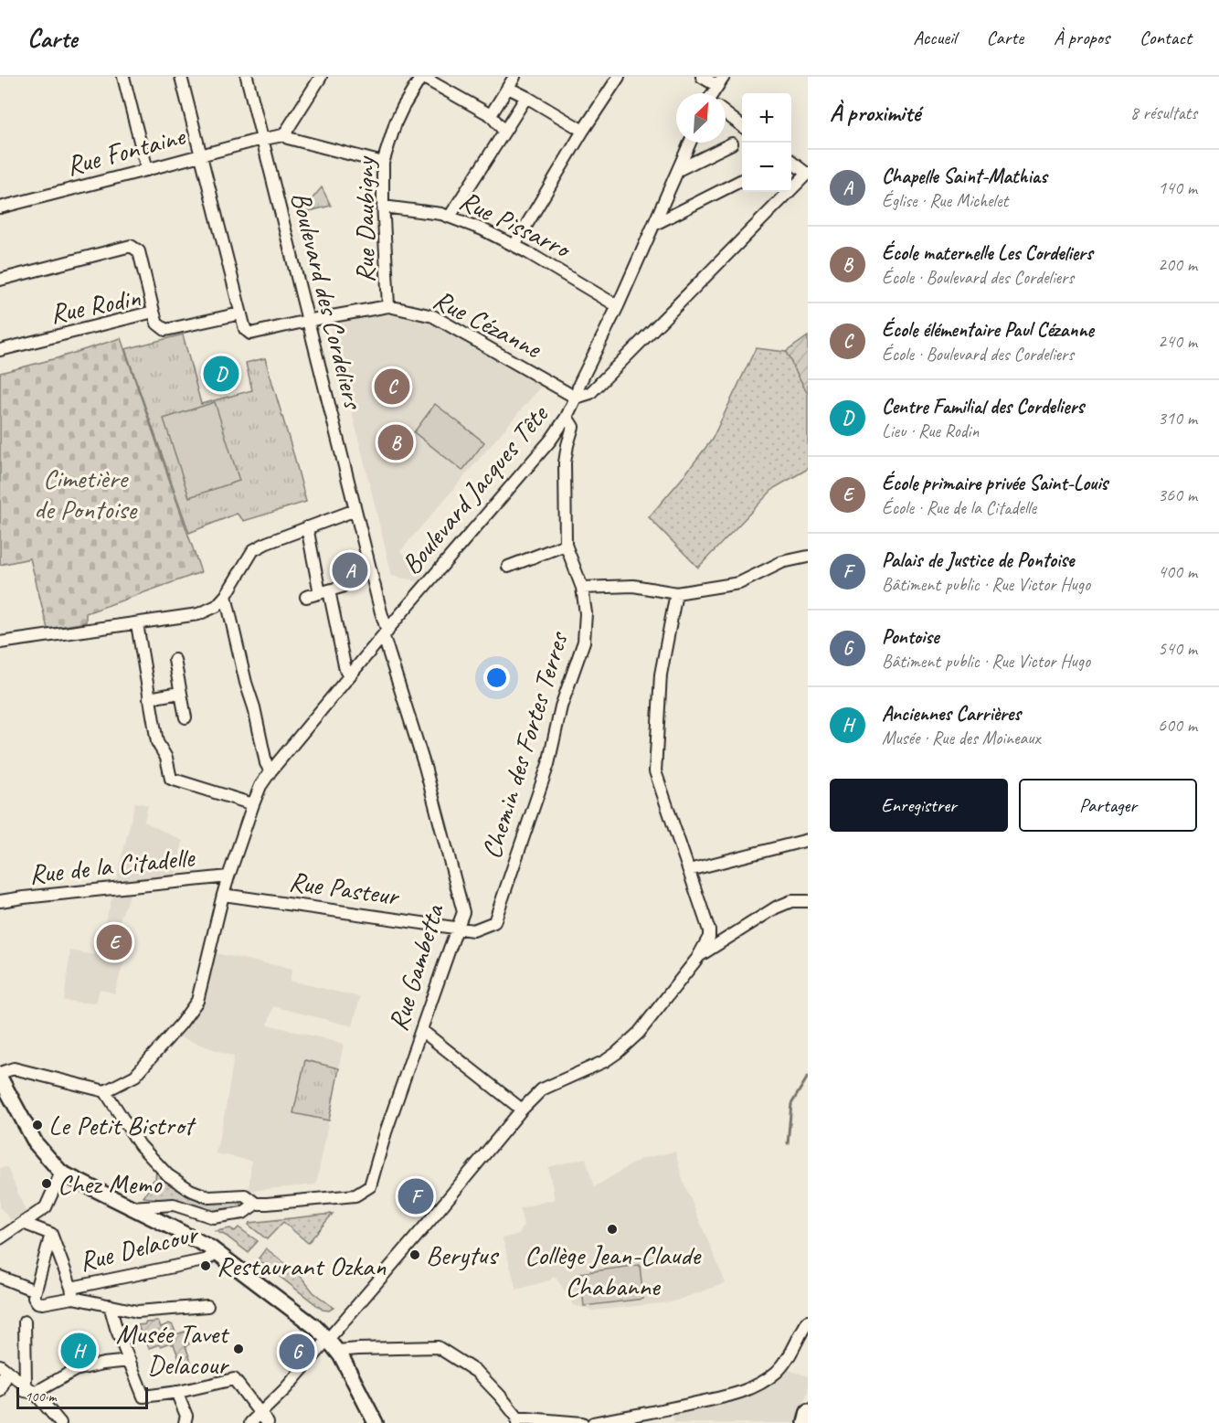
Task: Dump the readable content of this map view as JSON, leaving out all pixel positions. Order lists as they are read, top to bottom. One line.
{"streets":{"street":["Rue Fontaine","Rue Daubigny","Rue Pissarro","Boulevard des Cordeliers","Rue Rodin","Rue Cézanne","Boulevard Jacques Tête","Chemin des Fortes Terres","Rue de la Citadelle","Rue Pasteur","Rue Gambetta","Rue Delacour"]},"crossings":[["Rue Fontaine","Boulevard des Cordeliers"],["Rue Daubigny","Rue Pissarro"],["Rue Daubigny","Rue Cézanne"],["Boulevard des Cordeliers","Rue Cézanne"],["Boulevard des Cordeliers","Boulevard Jacques Tête"],["Boulevard des Cordeliers","Rue Gambetta"],["Rue Cézanne","Boulevard Jacques Tête"],["Boulevard Jacques Tête","Chemin des Fortes Terres"],["Boulevard Jacques Tête","Rue de la Citadelle"],["Boulevard Jacques Tête","Rue Pasteur"],["Boulevard Jacques Tête","Rue Gambetta"],["Chemin des Fortes Terres","Rue Pasteur"],["Chemin des Fortes Terres","Rue Gambetta"],["Rue Pasteur","Rue Gambetta"]],"parks":["Cimetière de Pontoise"],"places":["Le Petit Bistrot","Chez Memo","Collège Jean-Claude Chabanne","Berytus","Restaurant Ozkan","Musée Tavet Delacour"],"scale_bar":"100 m","north":"top right","page":{"header":"Carte","nav":["Accueil","Carte","À propos","Contact"],"heading":["À proximité","8 résultats"],"map_buttons":["+","−"],"list":[{"mark":"A","name":"Chapelle Saint-Mathias","note":"Église · Rue Michelet","value":"140 m"},{"mark":"B","name":"École maternelle Les Cordeliers","note":"École · Boulevard des Cordeliers","value":"200 m"},{"mark":"C","name":"École élémentaire Paul Cézanne","note":"École · Boulevard des Cordeliers","value":"240 m"},{"mark":"D","name":"Centre Familial des Cordeliers","note":"Lieu · Rue Rodin","value":"310 m"},{"mark":"E","name":"École primaire privée Saint-Louis","note":"École · Rue de la Citadelle","value":"360 m"},{"mark":"F","name":"Palais de Justice de Pontoise","note":"Bâtiment public · Rue Victor Hugo","value":"400 m"},{"mark":"G","name":"Pontoise","note":"Bâtiment public · Rue Victor Hugo","value":"540 m"},{"mark":"H","name":"Anciennes Carrières","note":"Musée · Rue des Moineaux","value":"600 m"}],"pins":["D","C","B","A","E","F","H","G"],"buttons":["Enregistrer","Partager"],"scale":"100 m"}}
